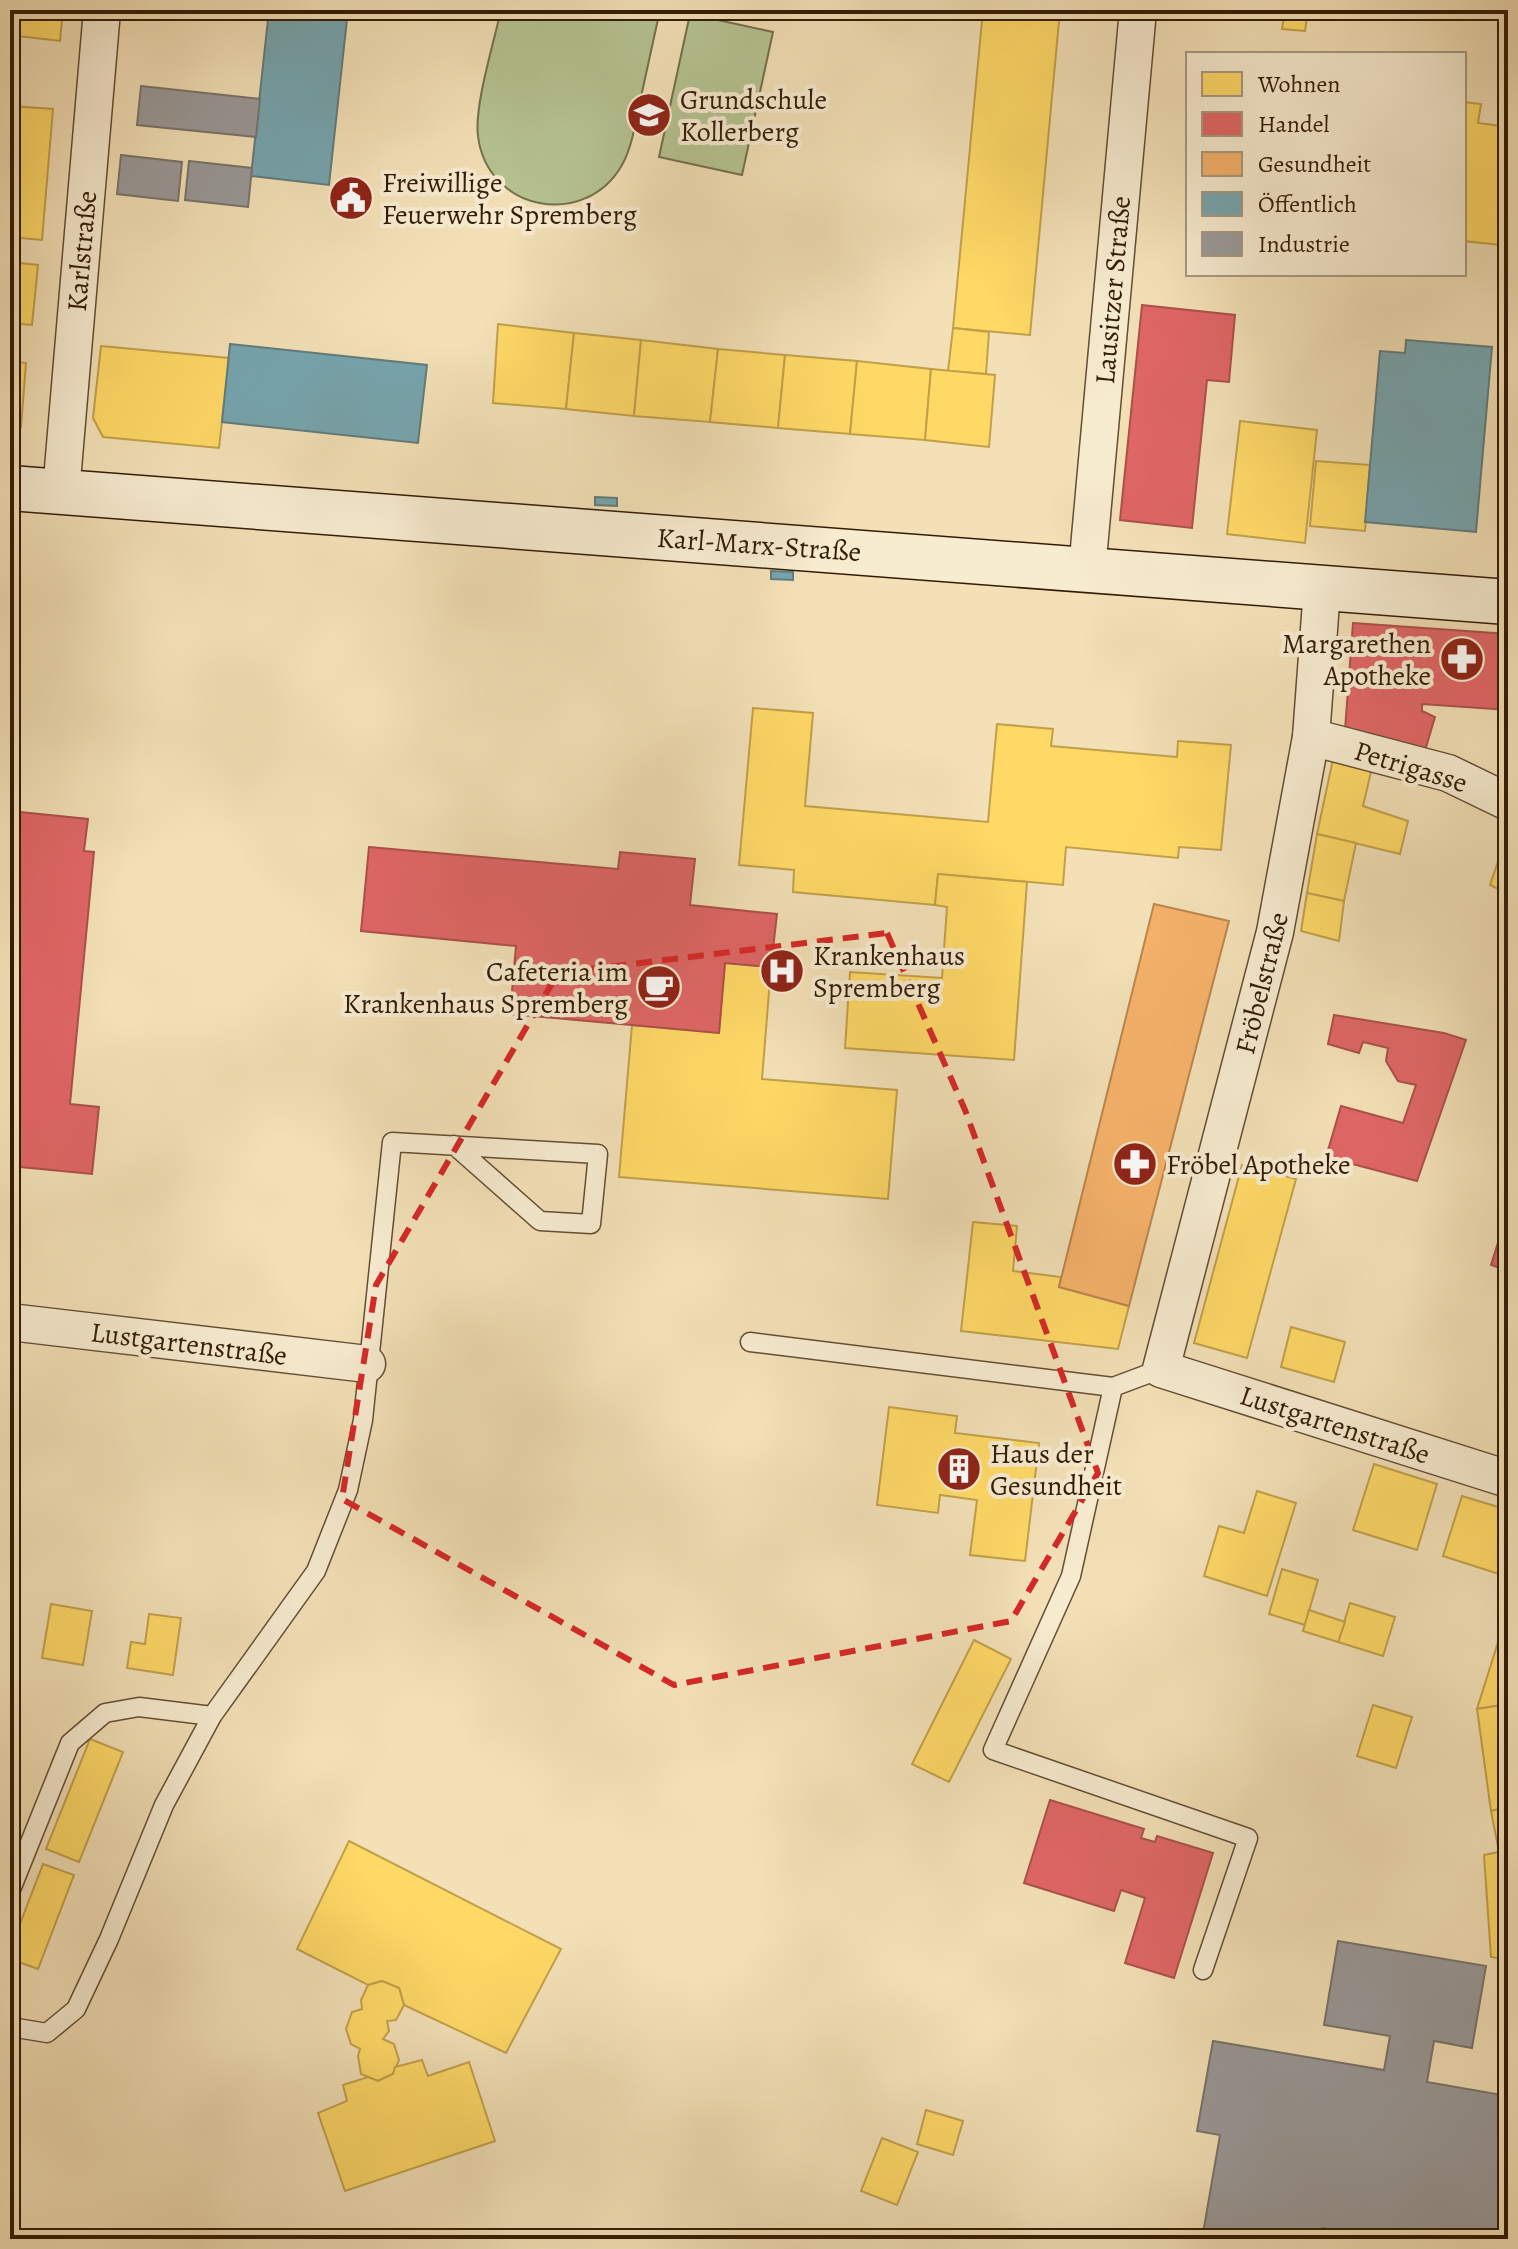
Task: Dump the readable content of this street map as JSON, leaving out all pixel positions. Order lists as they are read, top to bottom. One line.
{"streets":{"main road":["Karl-Marx-Straße"],"street":["Karlstraße","Lausitzer Straße","Petrigasse","Fröbelstraße","Lustgartenstraße"]},"crossings":[["Karlstraße","Karl-Marx-Straße"],["Lausitzer Straße","Karl-Marx-Straße"],["Karl-Marx-Straße","Fröbelstraße"],["Petrigasse","Fröbelstraße"],["Fröbelstraße","Lustgartenstraße"]],"places":{"school or university":["Grundschule Kollerberg"],"public building":["Freiwillige Feuerwehr Spremberg"],"pharmacy":["Margarethen Apotheke","Fröbel Apotheke"],"hospital":["Krankenhaus Spremberg"],"cafe":["Cafeteria im Krankenhaus Spremberg"],"building":["Haus der Gesundheit"]},"legend":["Wohnen","Handel","Gesundheit","Öffentlich","Industrie"]}
